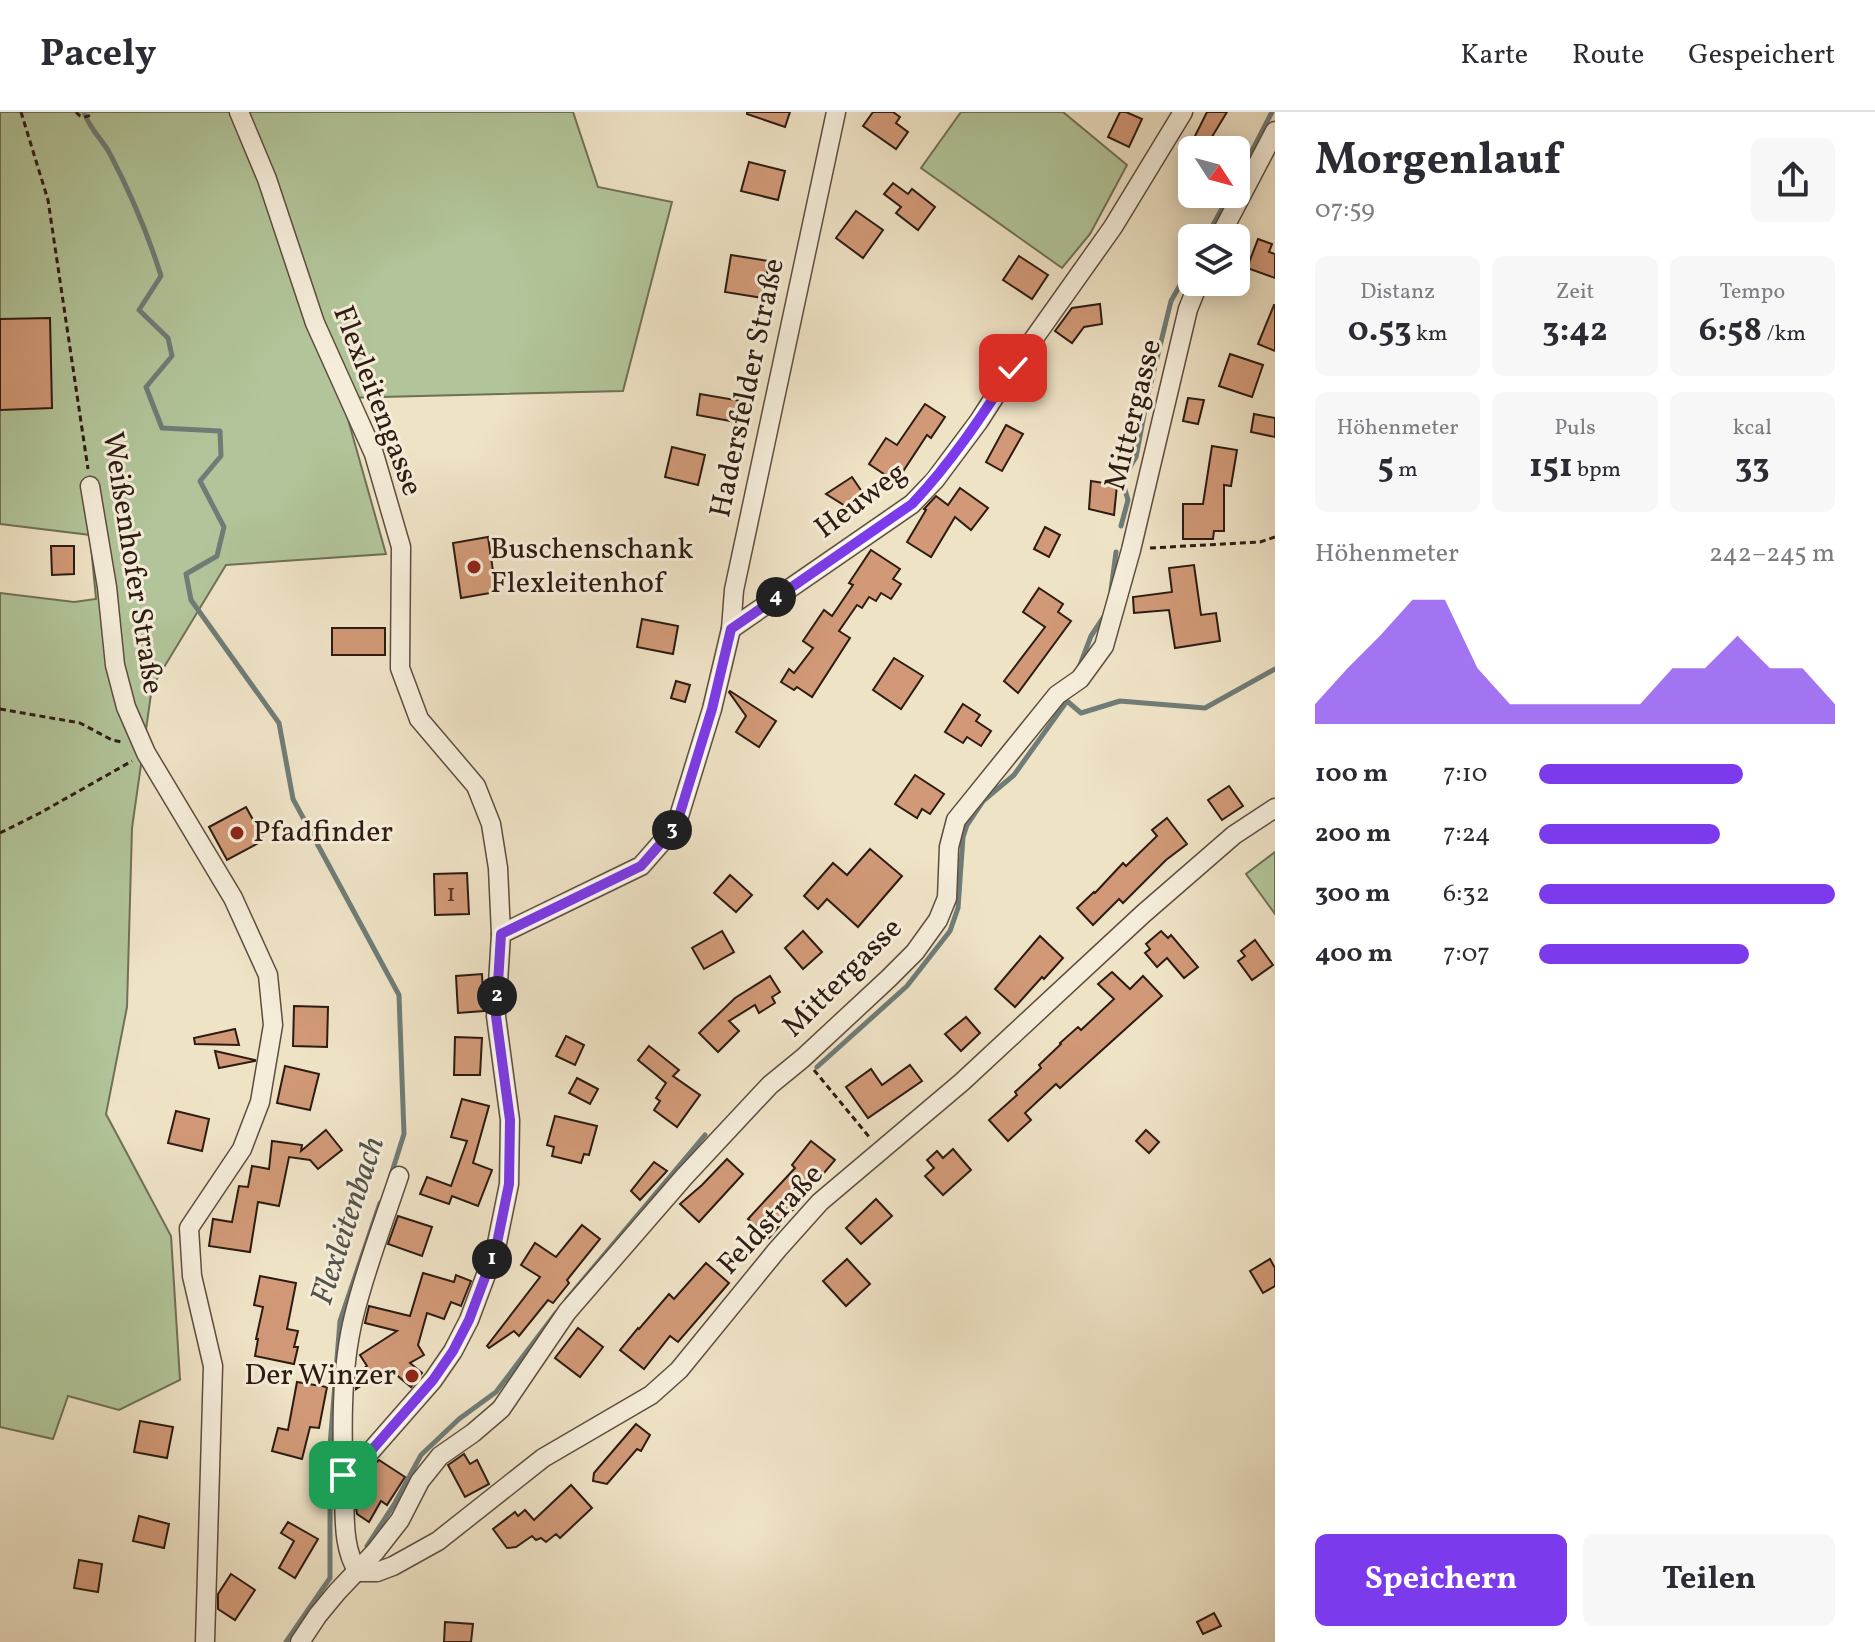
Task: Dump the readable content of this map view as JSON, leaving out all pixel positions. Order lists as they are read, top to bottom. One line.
{"streets":{"street":["Hadersfelder Straße","Flexleitengasse","Mittergasse","Heuweg","Weißenhofer Straße","Feldstraße"]},"crossings":[["Hadersfelder Straße","Flexleitengasse"],["Hadersfelder Straße","Heuweg"],["Mittergasse","Feldstraße"]],"water":["Flexleitenbach"],"places":["Buschenschank Flexleitenhof","Pfadfinder","Der Winzer"],"house_numbers":["1"],"north":"bottom right","page":{"header":"Pacely","nav":["Karte","Route","Gespeichert"],"heading":["Morgenlauf","07:59"],"stats":[["Distanz","0.53 km"],["Zeit","3:42"],["Tempo","6:58 /km"],["Höhenmeter","5 m"],["Puls","151 bpm"],["kcal","33"]],"chart":["Höhenmeter","242–245 m"],"pins":["4","3","2","1"],"list":[{"name":"100 m","note":"7:10"},{"name":"200 m","note":"7:24"},{"name":"300 m","note":"6:32"},{"name":"400 m","note":"7:07"}],"buttons":["Speichern","Teilen"]}}
